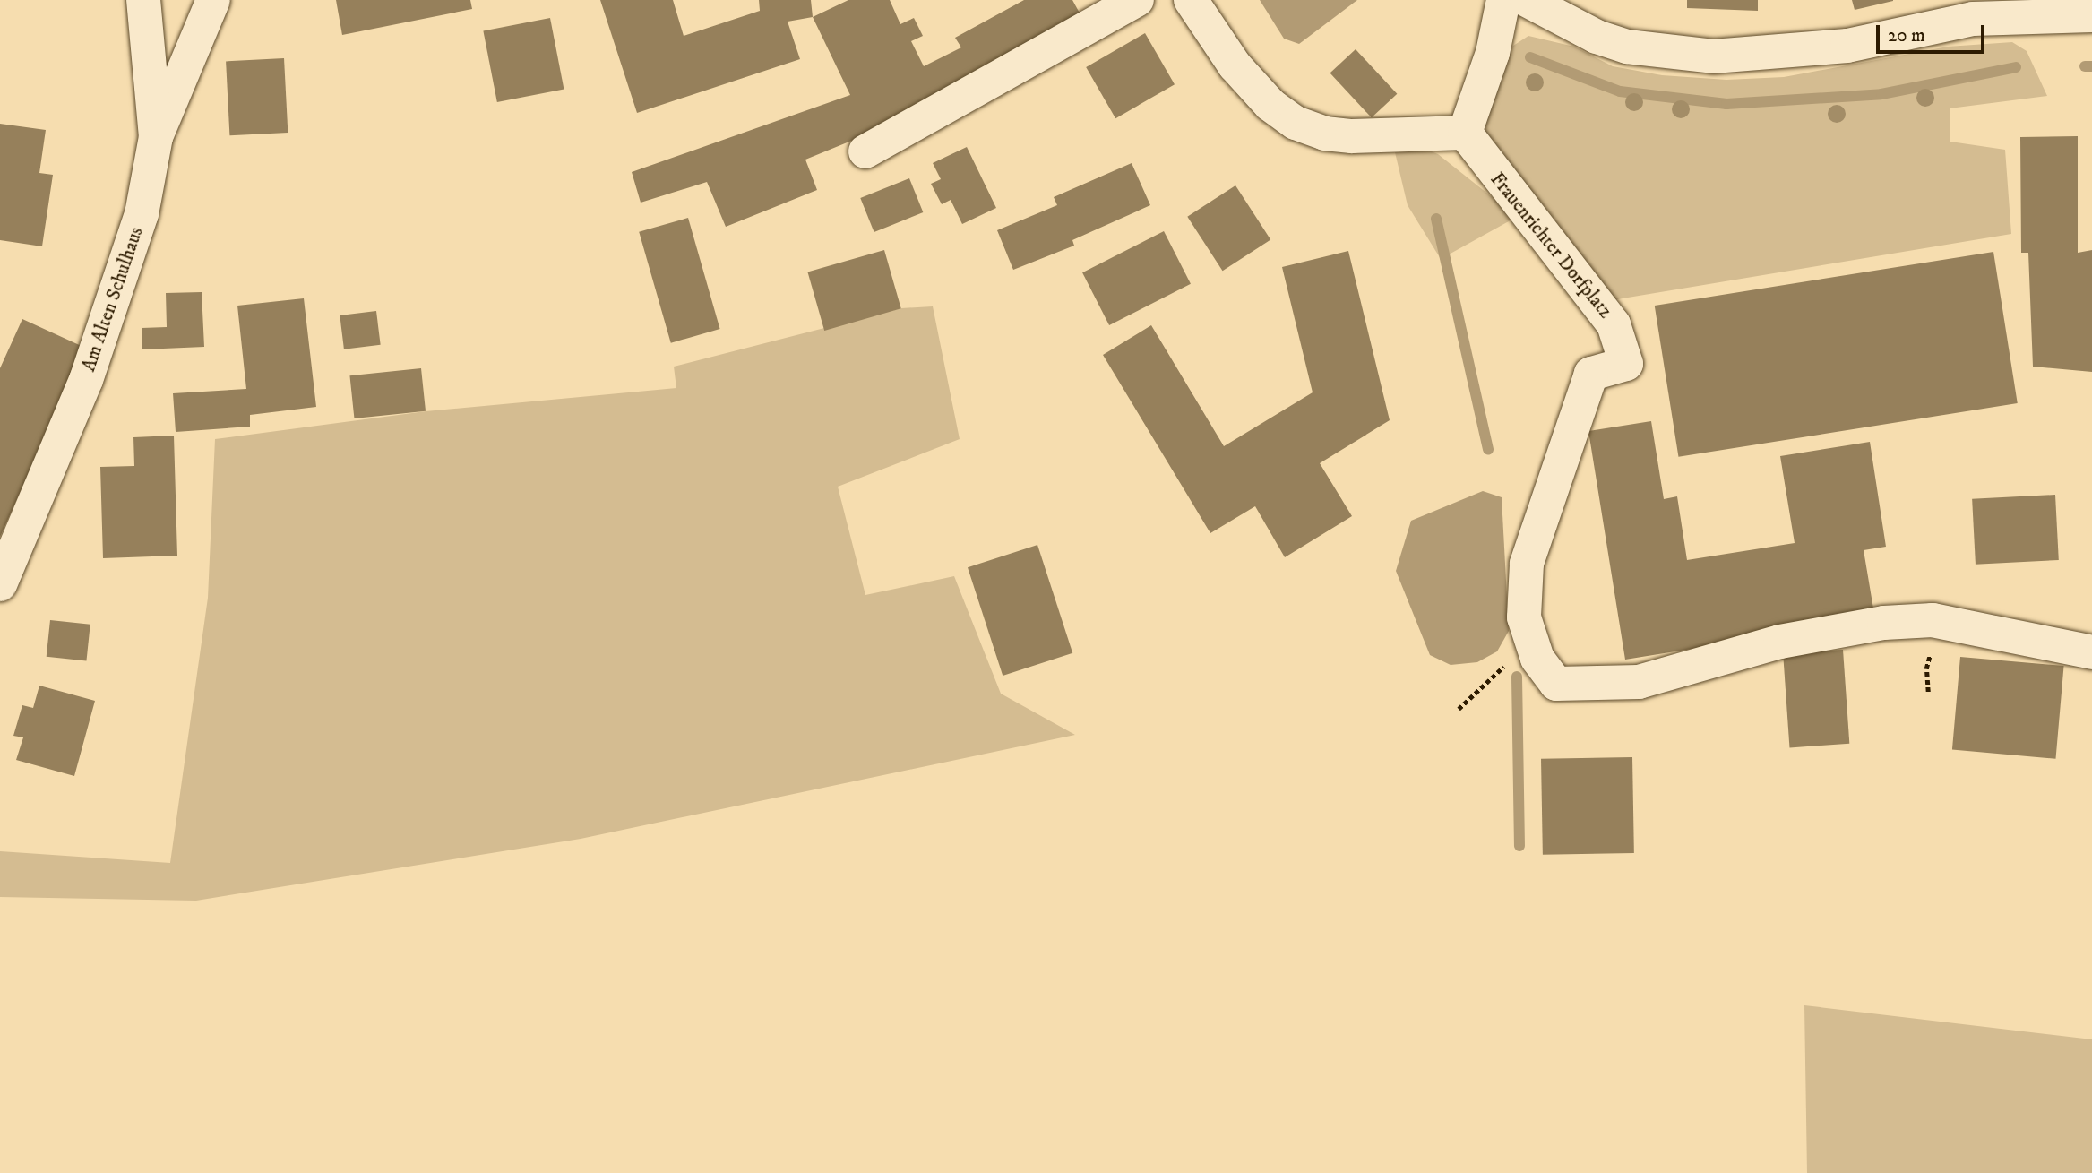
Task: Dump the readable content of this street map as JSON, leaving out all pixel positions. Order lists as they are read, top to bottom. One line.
{"streets":{"street":["Frauenrichter Dorfplatz","Am Alten Schulhaus"]},"scale_bar":"20 m"}
